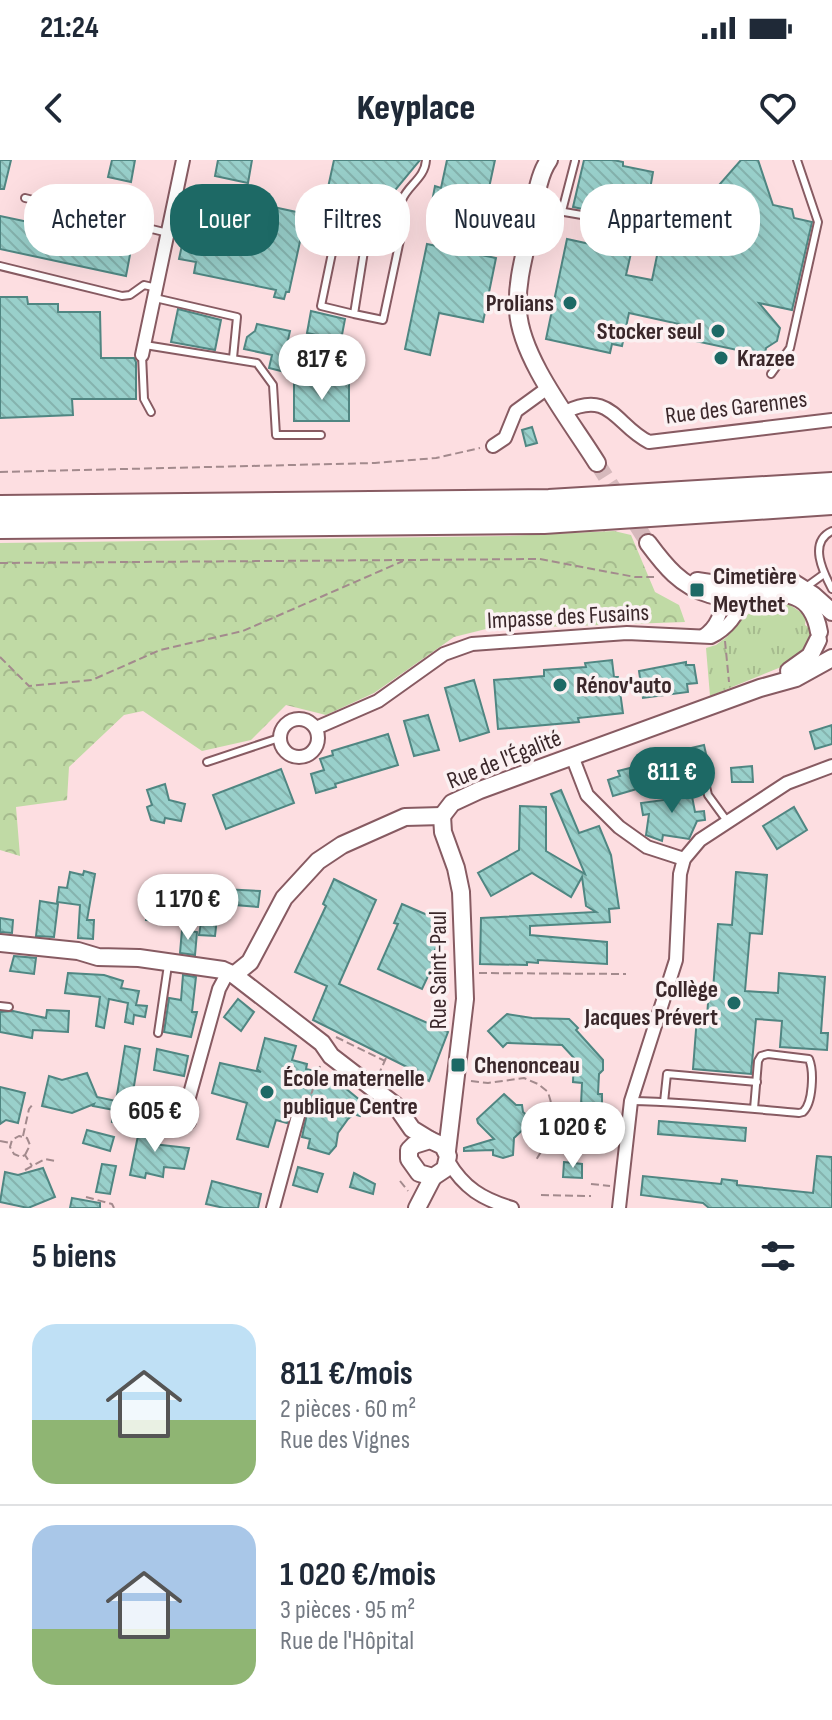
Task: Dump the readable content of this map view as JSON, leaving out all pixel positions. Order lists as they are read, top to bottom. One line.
{"streets":{"street":["Rue des Garennes","Impasse des Fusains","Rue de l'Égalité","Rue Saint-Paul"]},"crossings":[["Rue de l'Égalité","Rue Saint-Paul"]],"places":{"other":["Prolians","Stocker seul","Krazee","Rénov'auto","Collège Jacques Prévert","École maternelle publique Centre"],"transit":["Cimetière Meythet","Chenonceau"]},"page":{"status":"21:24","header":"Keyplace","chip":["Acheter","Louer","Filtres","Nouveau","Appartement"],"price":["817 €","811 €","1 170 €","605 €","1 020 €"],"heading":"5 biens","list":[{"name":"811 €/mois","note":"2 pièces · 60 m² · Rue des Vignes"},{"name":"1 020 €/mois","note":"3 pièces · 95 m² · Rue de l'Hôpital"}]}}
